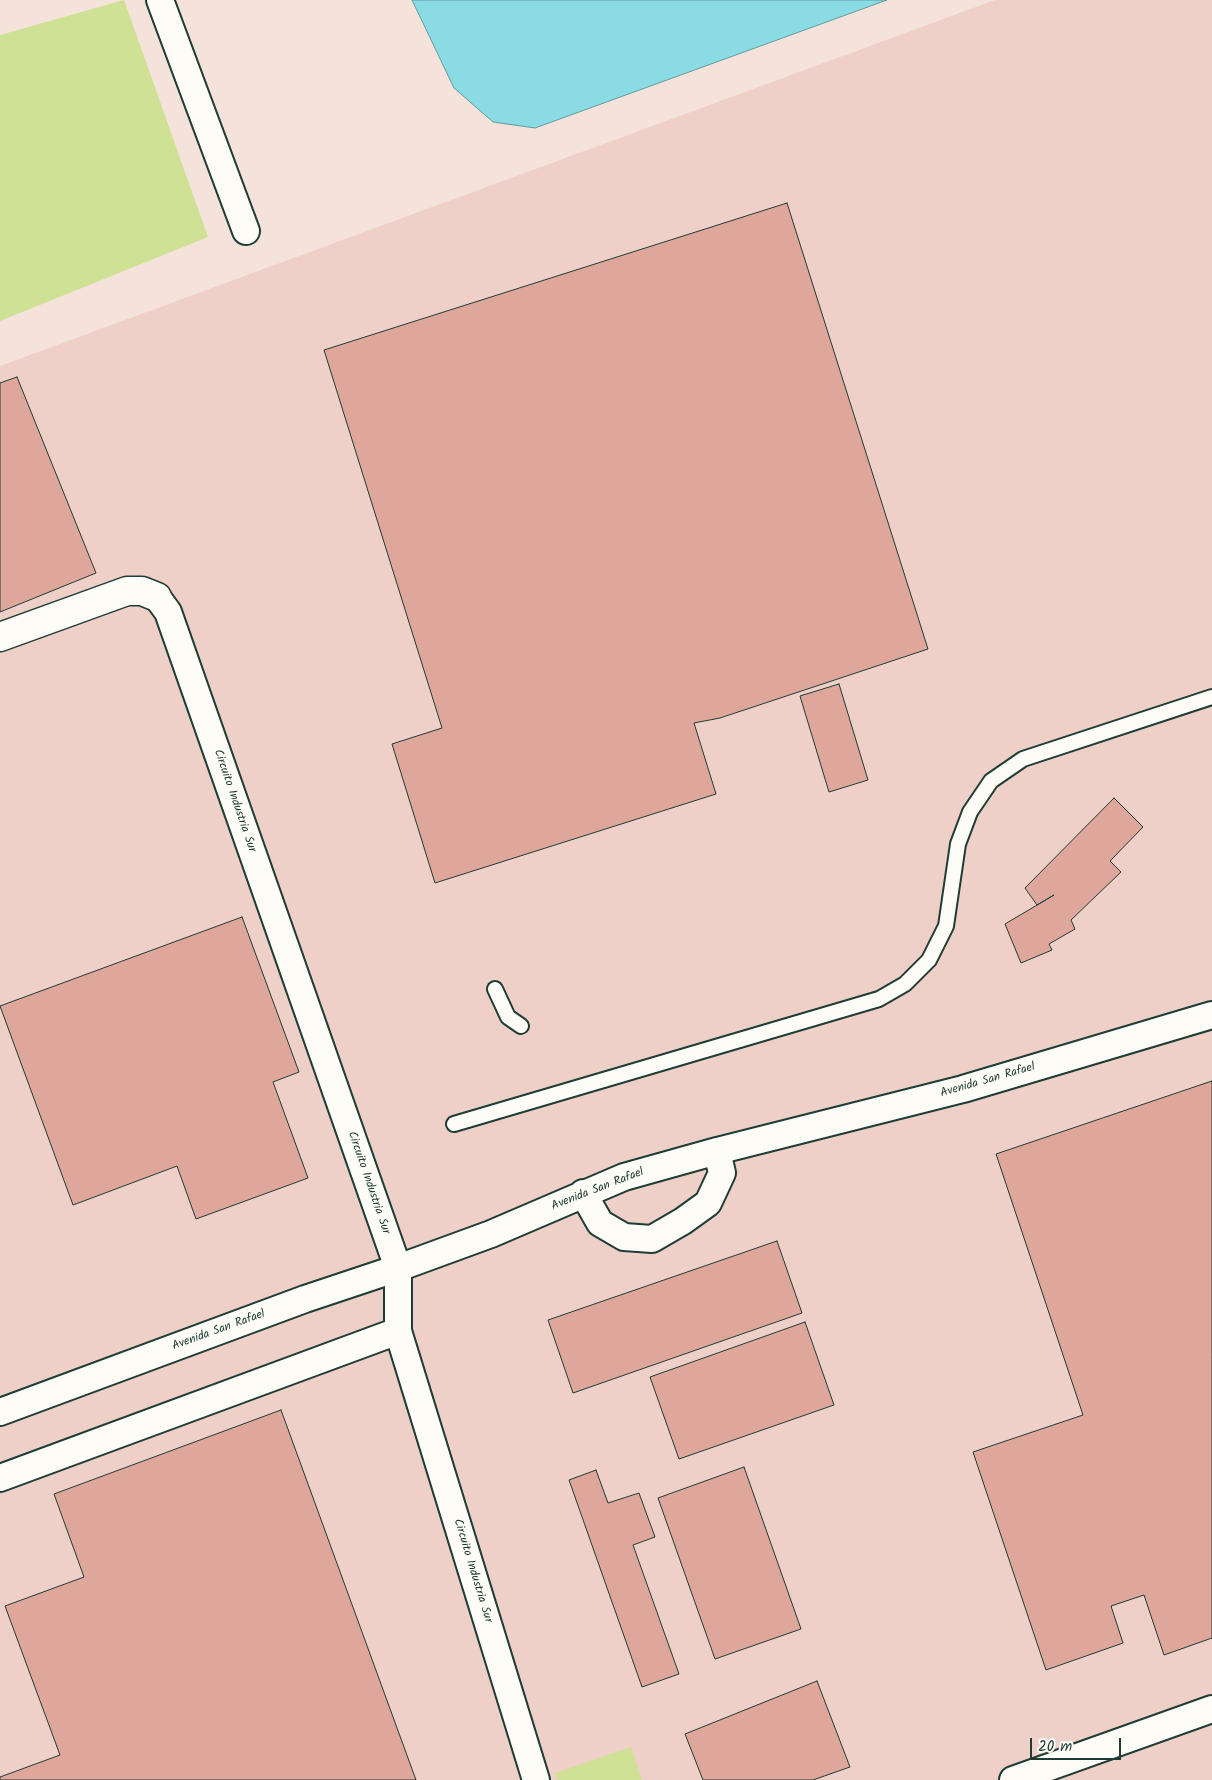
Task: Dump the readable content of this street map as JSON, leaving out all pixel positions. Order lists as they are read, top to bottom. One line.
{"streets":{"street":["Circuito Industria Sur","Avenida San Rafael"]},"crossings":[["Circuito Industria Sur","Avenida San Rafael"]],"scale_bar":"20 m"}
